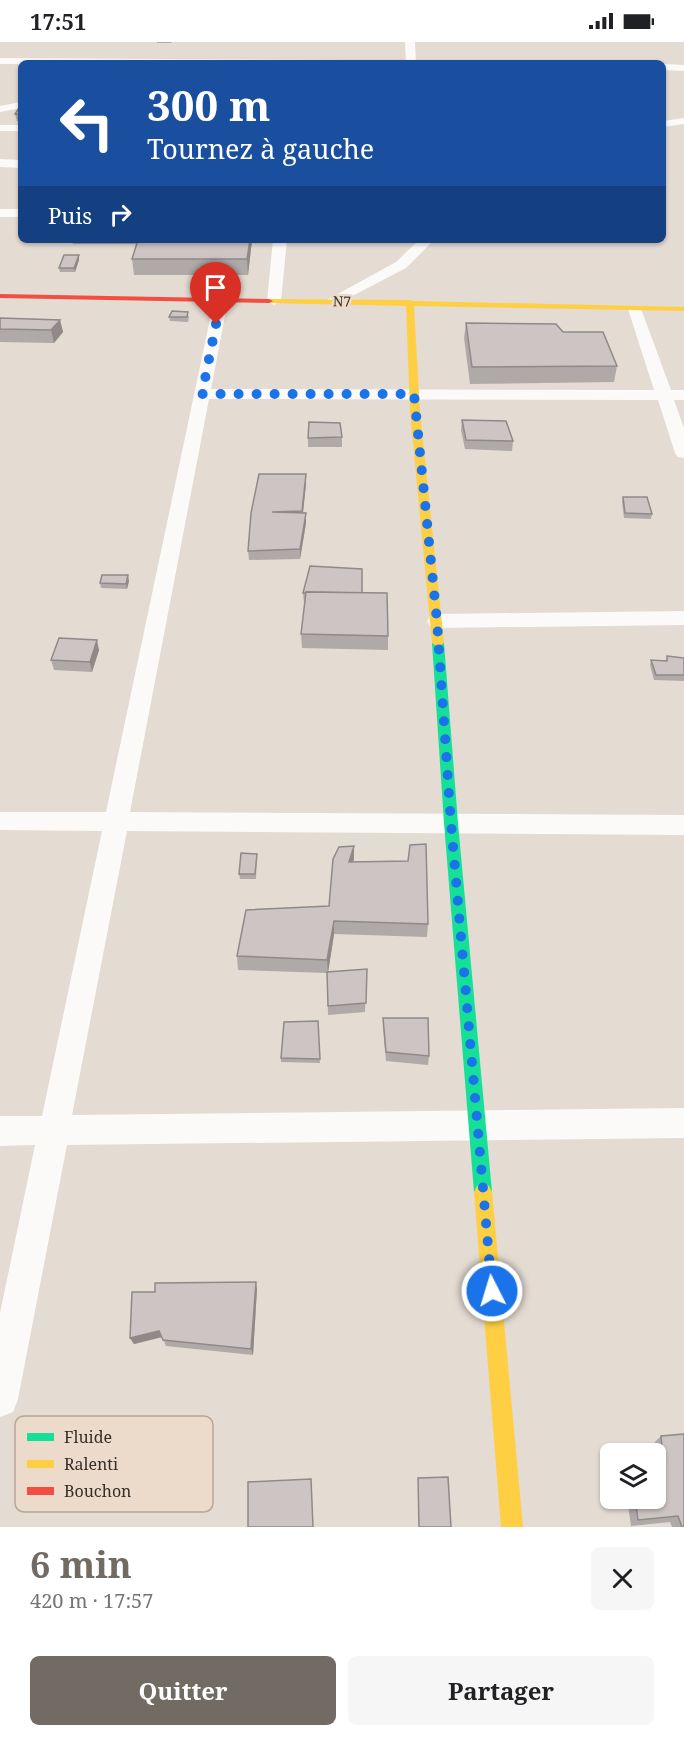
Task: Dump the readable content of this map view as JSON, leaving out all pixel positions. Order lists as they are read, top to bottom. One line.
{"streets":{"street":["N7"]},"legend":["Fluide","Ralenti","Bouchon"],"page":{"status":"17:51","turn":["300 m","Tournez à gauche"],"then":"Puis","heading":["6 min","420 m · 17:57"],"buttons":["Quitter","Partager"]}}
